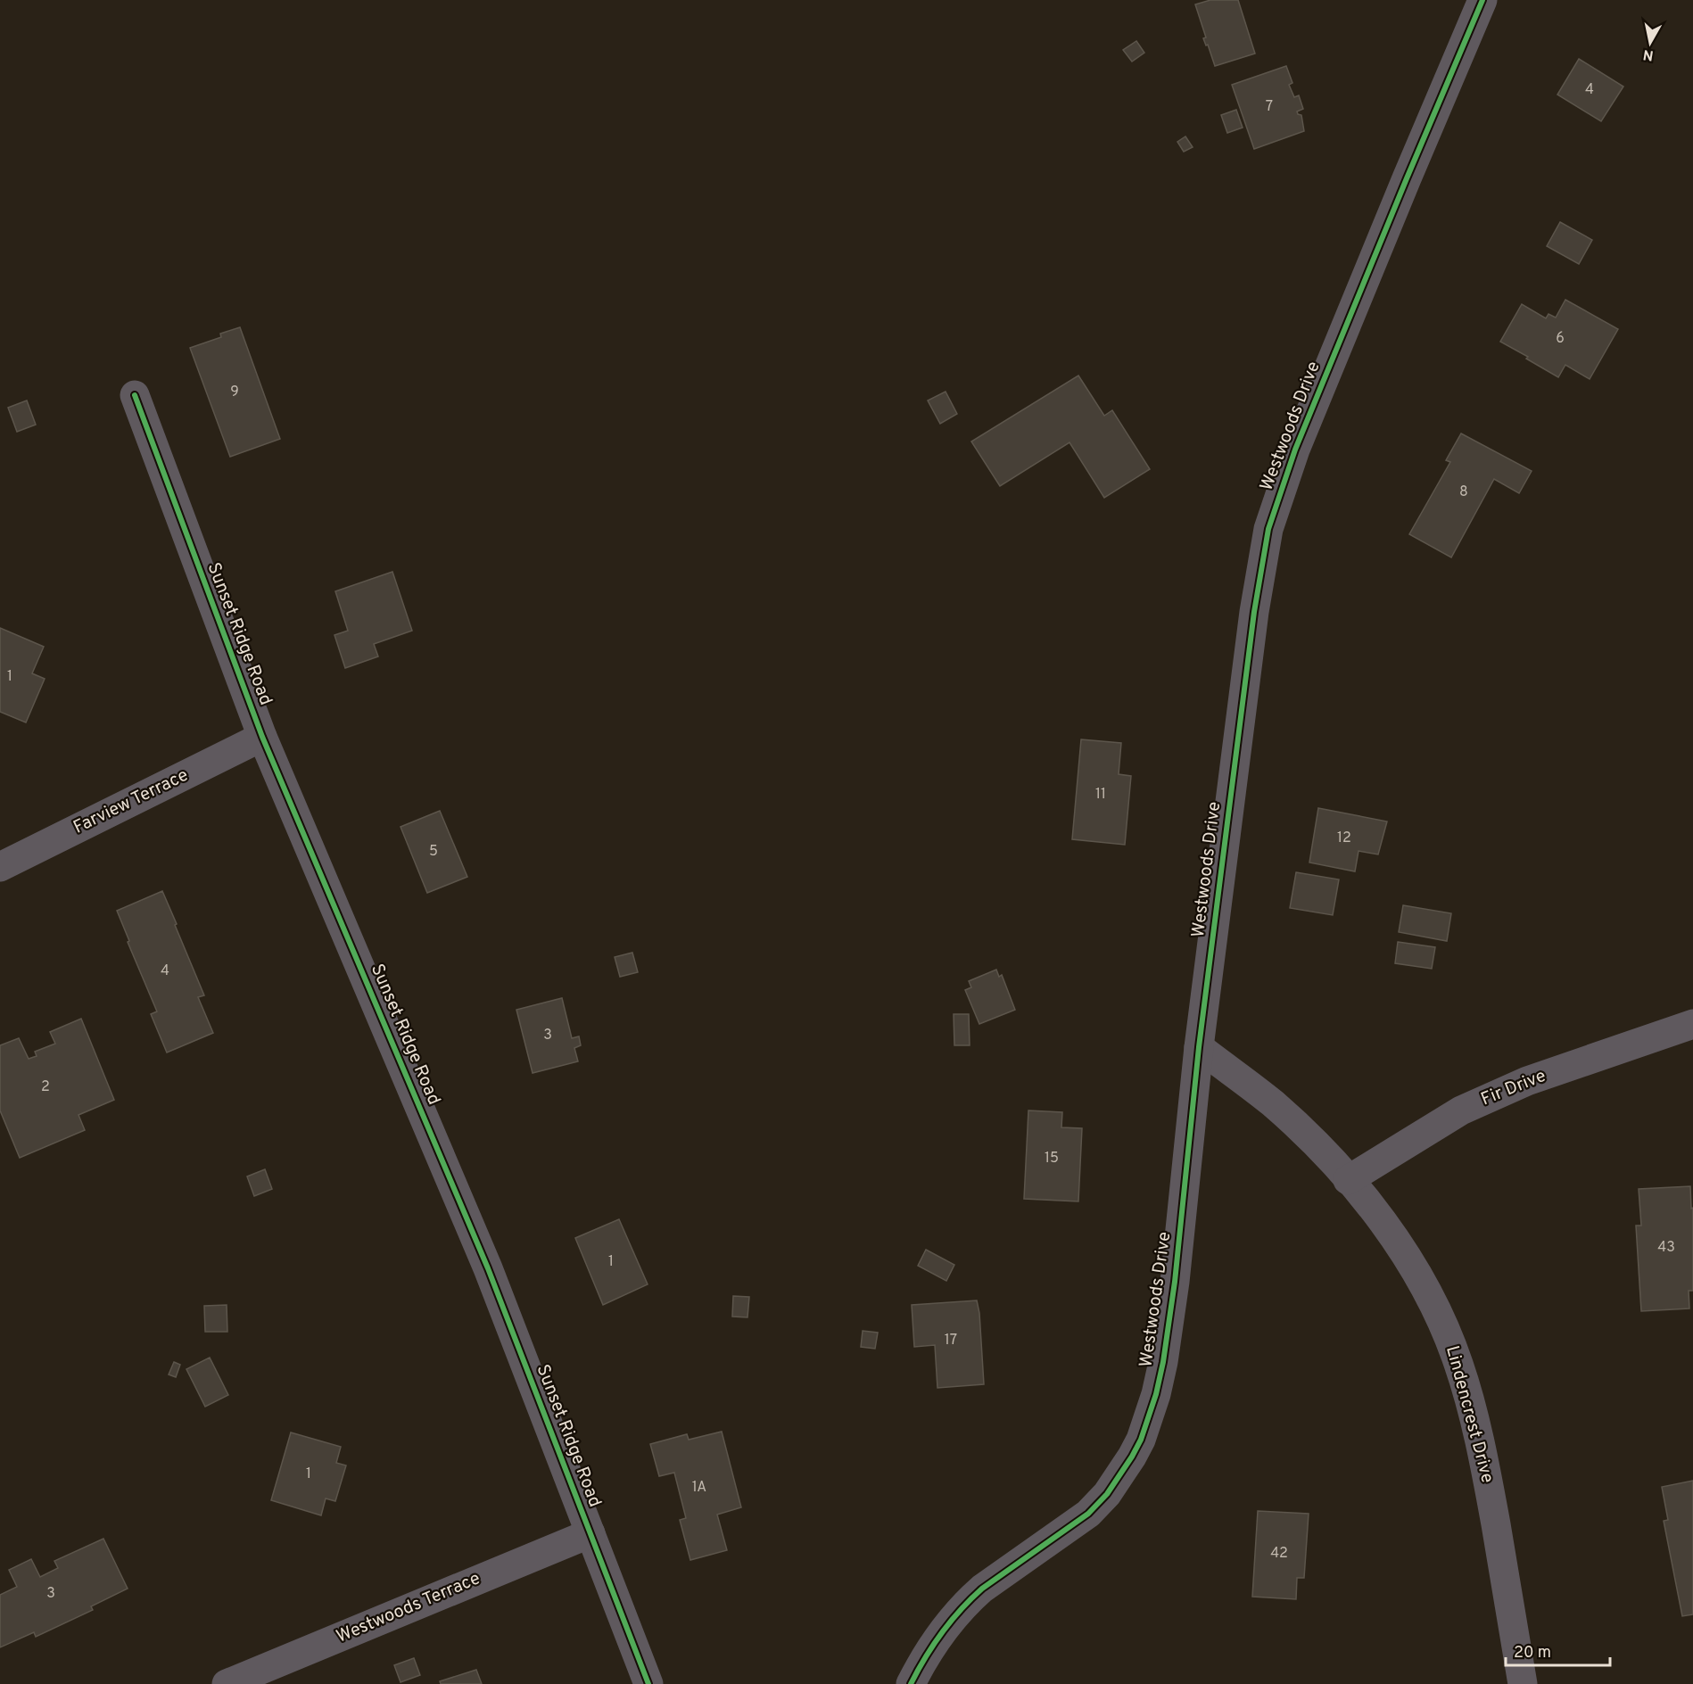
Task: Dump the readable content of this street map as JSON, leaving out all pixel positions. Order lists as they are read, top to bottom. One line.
{"streets":{"street":["Westwoods Drive","Sunset Ridge Road","Farview Terrace","Fir Drive","Lindencrest Drive","Westwoods Terrace"]},"crossings":[["Westwoods Drive","Lindencrest Drive"],["Sunset Ridge Road","Farview Terrace"],["Sunset Ridge Road","Westwoods Terrace"],["Fir Drive","Lindencrest Drive"]],"house_numbers":["4","7","6","9","8","1","11","12","5","4","3","2","15","43","1","17","1","1A","42","3"],"scale_bar":"20 m","north":"bottom"}
